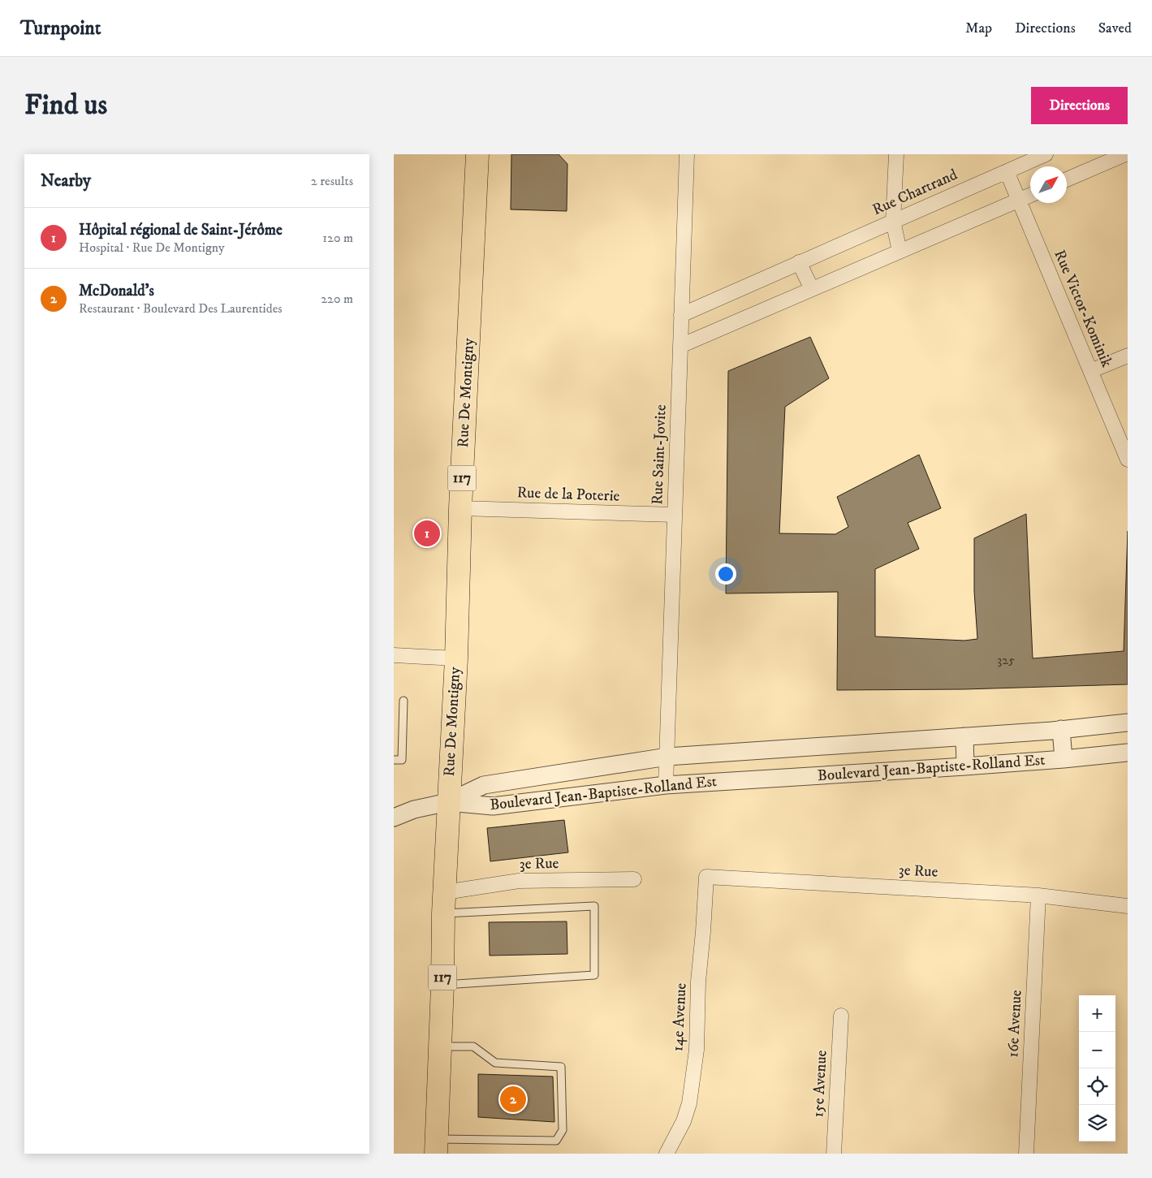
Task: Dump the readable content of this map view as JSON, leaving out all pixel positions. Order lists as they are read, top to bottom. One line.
{"streets":{"main road":["Rue De Montigny","117"],"street":["Rue Chartrand","Rue Victor-Kominik","Rue Saint-Jovite","Rue de la Poterie","Boulevard Jean-Baptiste-Rolland Est","3e Rue","14e Avenue","16e Avenue","15e Avenue"]},"crossings":[["Rue Chartrand","Rue Victor-Kominik"],["Rue Chartrand","Rue Saint-Jovite"],["Rue De Montigny","117"],["Rue De Montigny","Rue de la Poterie"],["Rue De Montigny","Boulevard Jean-Baptiste-Rolland Est"],["Rue Saint-Jovite","Rue de la Poterie"],["Rue Saint-Jovite","Boulevard Jean-Baptiste-Rolland Est"],["117","Boulevard Jean-Baptiste-Rolland Est"],["117","3e Rue"],["3e Rue","14e Avenue"],["3e Rue","16e Avenue"]],"house_numbers":["325"],"north":"top right","page":{"header":"Turnpoint","nav":["Map","Directions","Saved"],"buttons":"Directions","title":"Find us","heading":["Nearby","2 results"],"list":[{"mark":"1","name":"Hôpital régional de Saint-Jérôme","note":"Hospital · Rue De Montigny","value":"120 m"},{"mark":"2","name":"McDonald's","note":"Restaurant · Boulevard Des Laurentides","value":"220 m"}],"pins":["1","2"],"map_buttons":["+","−"]}}
